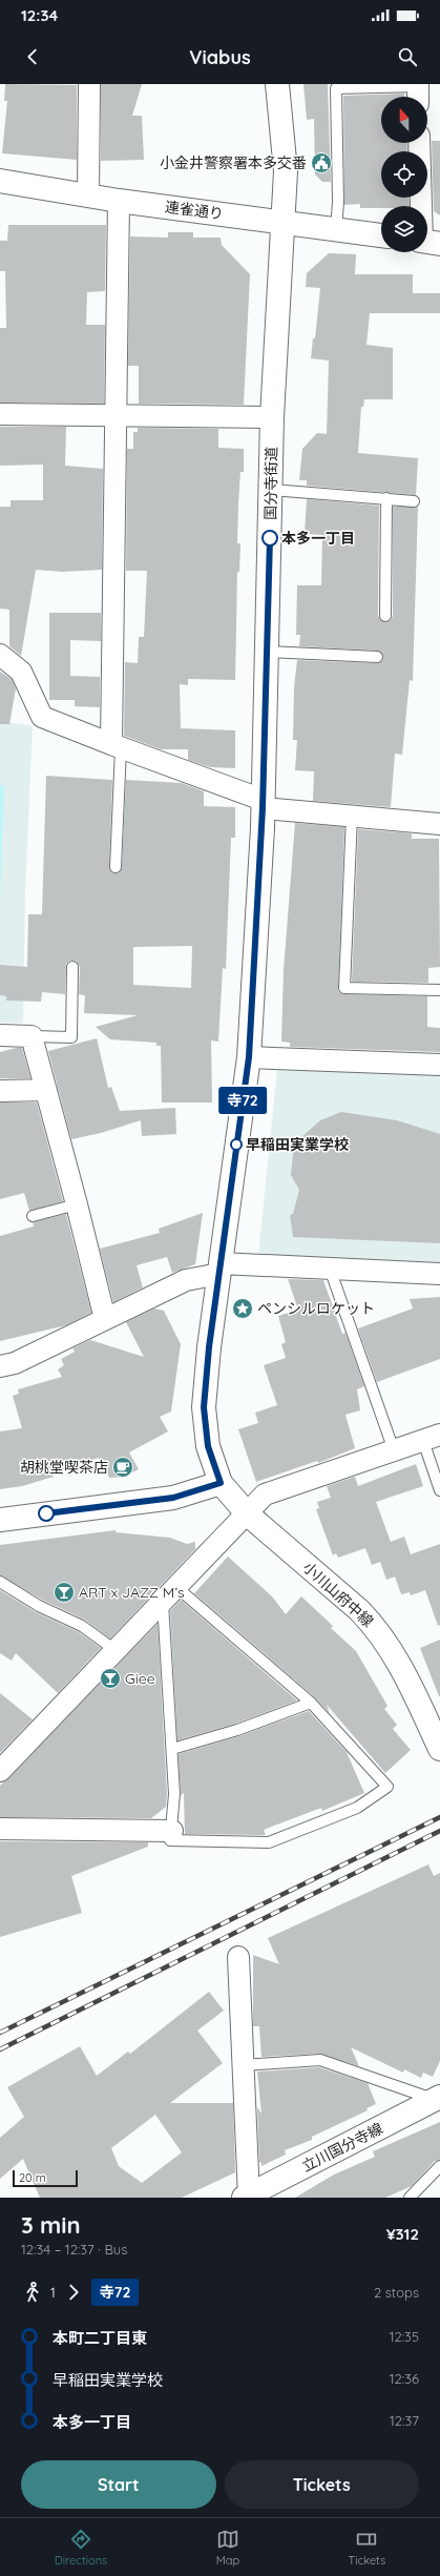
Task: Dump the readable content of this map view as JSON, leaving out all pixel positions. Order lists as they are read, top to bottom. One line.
{"streets":{"main road":["連雀通り","国分寺街道","小川山府中線","立川国分寺線"]},"crossings":[["連雀通り","国分寺街道"],["国分寺街道","小川山府中線"]],"places":{"public building":["小金井警察署本多交番"],"other":["本多一丁目","早稲田実業学校"],"place":["ペンシルロケット"],"cafe":["胡桃堂喫茶店"],"bar":["ART x JAZZ M’s","Giee"]},"lines":["bus line 寺72"],"scale_bar":"20 m","north":"top","page":{"status":"12:34","header":"Viabus","on_map":"寺72","scale":"20 m","heading":["3 min","12:34 – 12:37 · Bus","¥312"],"legs":["1","寺72","2 stops"],"list":[{"name":"本町二丁目東","value":"12:35"},{"name":"早稲田実業学校","value":"12:36"},{"name":"本多一丁目","value":"12:37"}],"buttons":["Start","Tickets"],"tabs":["Directions","Map","Tickets"]}}
